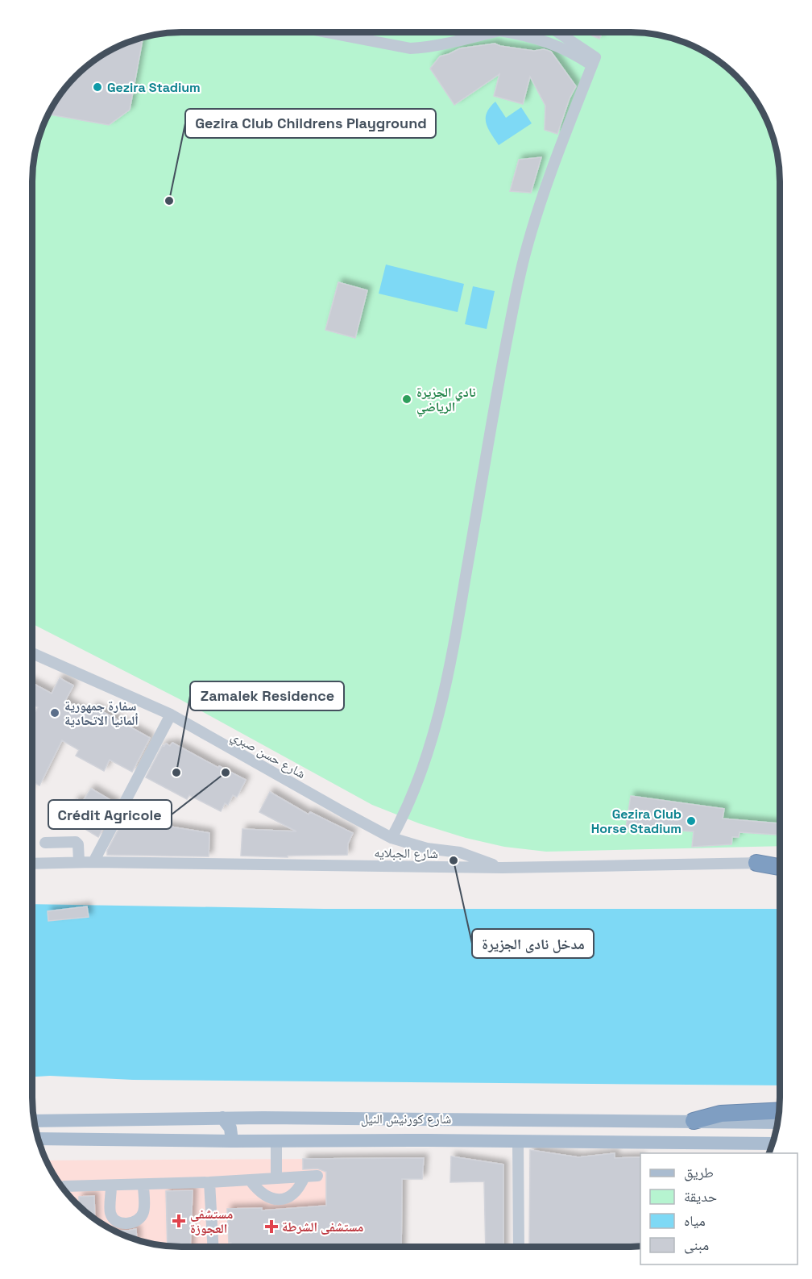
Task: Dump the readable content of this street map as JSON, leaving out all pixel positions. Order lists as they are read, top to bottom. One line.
{"streets":{"main road":["شارع كورنيش النيل"],"street":["شارع حسن صبري","شارع الجبلايه"]},"crossings":[["شارع حسن صبري","شارع الجبلايه"]],"places":{"other":["Gezira Stadium","Gezira Club Childrens Playground","نادي الجزيرة الرياضي","سفارة جمهورية ألمانيا الاتحادية","Zamalek Residence","Crédit Agricole","Gezira Club Horse Stadium","مدخل نادى الجزيرة"],"health":["مستشفى العجوزة","مستشفى الشرطة"]},"legend":["طريق","حديقة","مياه","مبنى"]}
